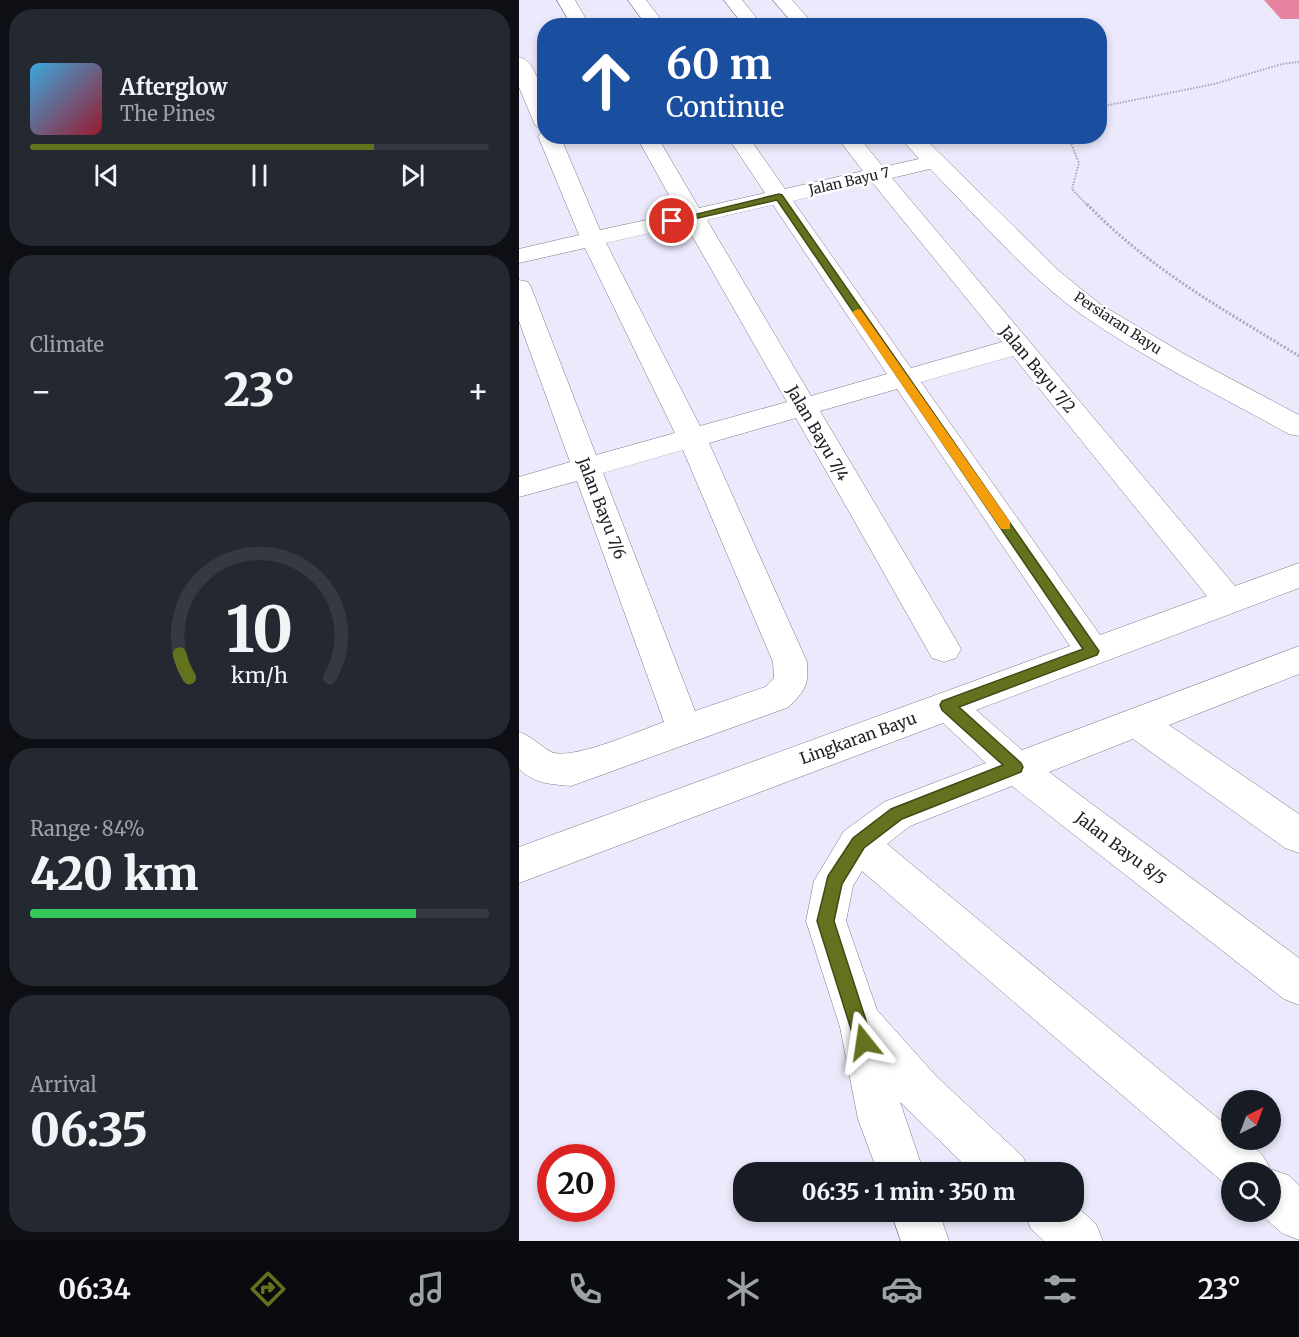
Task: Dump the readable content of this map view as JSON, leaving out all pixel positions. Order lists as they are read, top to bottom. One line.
{"streets":{"street":["Jalan Bayu 7","Persiaran Bayu","Jalan Bayu 7/2","Jalan Bayu 7/4","Jalan Bayu 7/6","Lingkaran Bayu","Jalan Bayu 8/5"]},"crossings":[["Jalan Bayu 7","Persiaran Bayu"],["Jalan Bayu 7","Jalan Bayu 7/2"],["Jalan Bayu 7","Jalan Bayu 7/4"],["Jalan Bayu 7/2","Lingkaran Bayu"],["Lingkaran Bayu","Jalan Bayu 8/5"]],"north":"top right","page":{"turn":["60 m","Continue"],"song":["Afterglow","The Pines"],"tile":["Climate",["Range · 84%","420 km"],["Arrival","06:35"]],"heat":["−","23°","+"],"limit":"20","trip":"06:35 · 1 min · 350 m","tabs":["06:34","23°"],"gauge":["10","km/h"]}}
